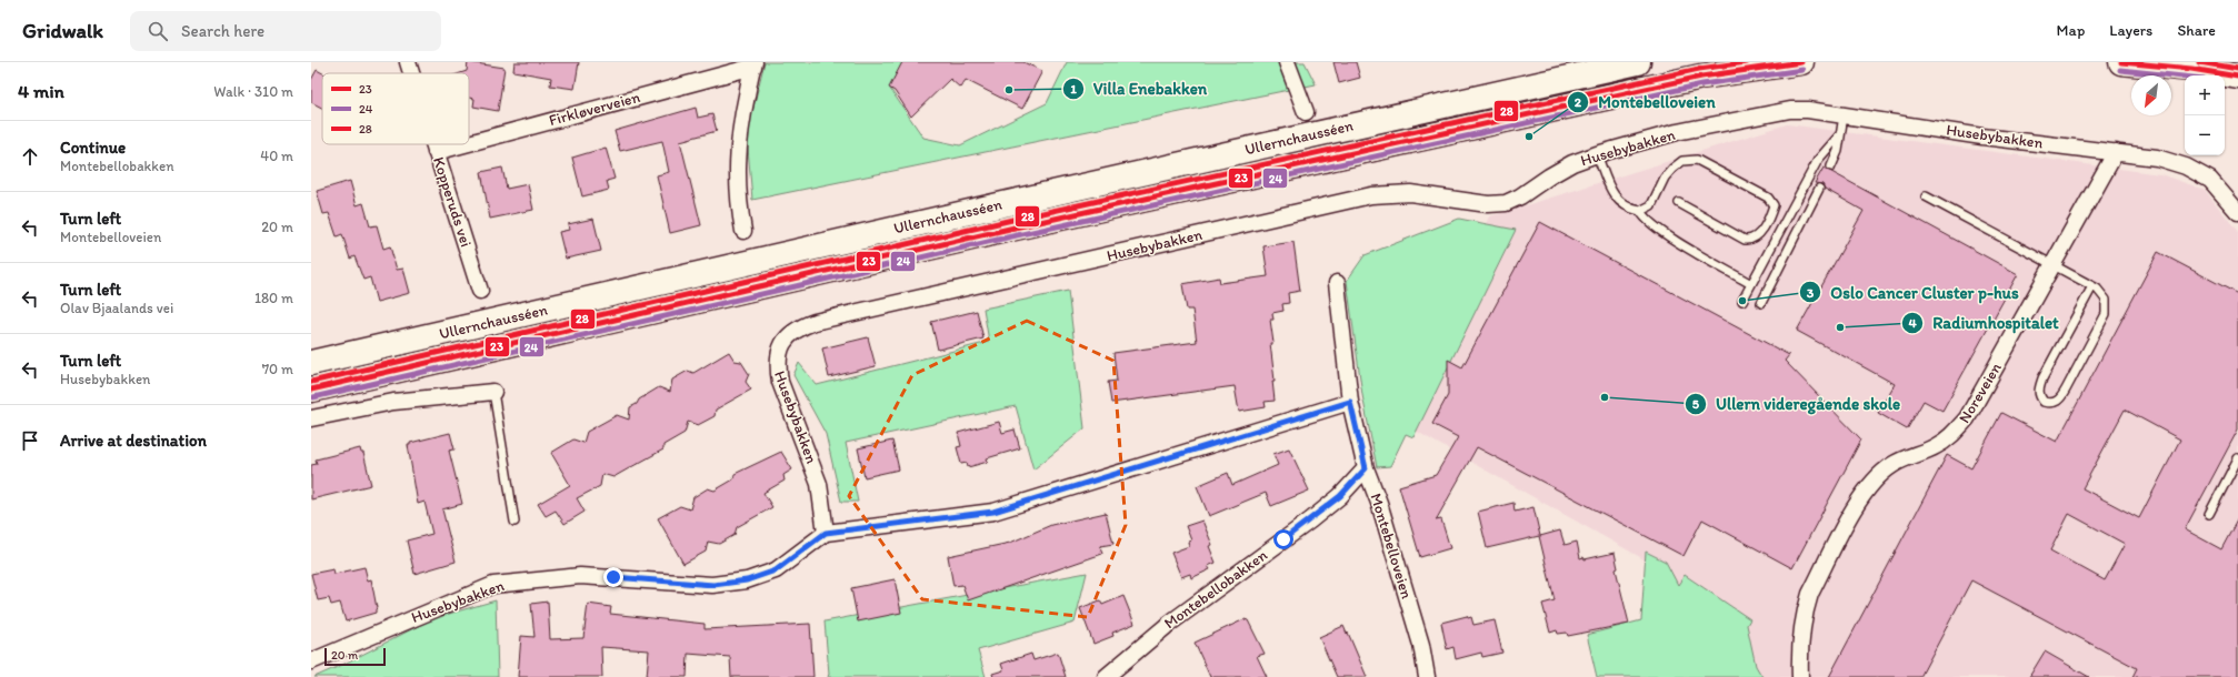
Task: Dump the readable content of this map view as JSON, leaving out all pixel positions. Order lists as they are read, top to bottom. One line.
{"streets":{"highway":["Ullernchausséen"],"street":["Firkløverveien","Husebybakken","Kopperuds vei","Noreveien","Montebelloveien","Montebellobakken"]},"crossings":[["Firkløverveien","Kopperuds vei"],["Husebybakken","Noreveien"],["Montebelloveien","Montebellobakken"]],"places":["Villa Enebakken","Montebelloveien","Oslo Cancer Cluster p-hus","Radiumhospitalet","Ullern videregående skole"],"lines":["transit line 23","transit line 28","transit line 24"],"legend":["23","24","28"],"scale_bar":"20 m","north":"bottom left","page":{"header":"Gridwalk","search":"Search here","nav":["Map","Layers","Share"],"heading":["4 min","Walk · 310 m"],"map_buttons":["+","−"],"list":[["Continue","Montebellobakken","40 m"],["Turn left","Montebelloveien","20 m"],["Turn left","Olav Bjaalands vei","180 m"],["Turn left","Husebybakken","70 m"],"Arrive at destination"],"scale":"20 m"}}
